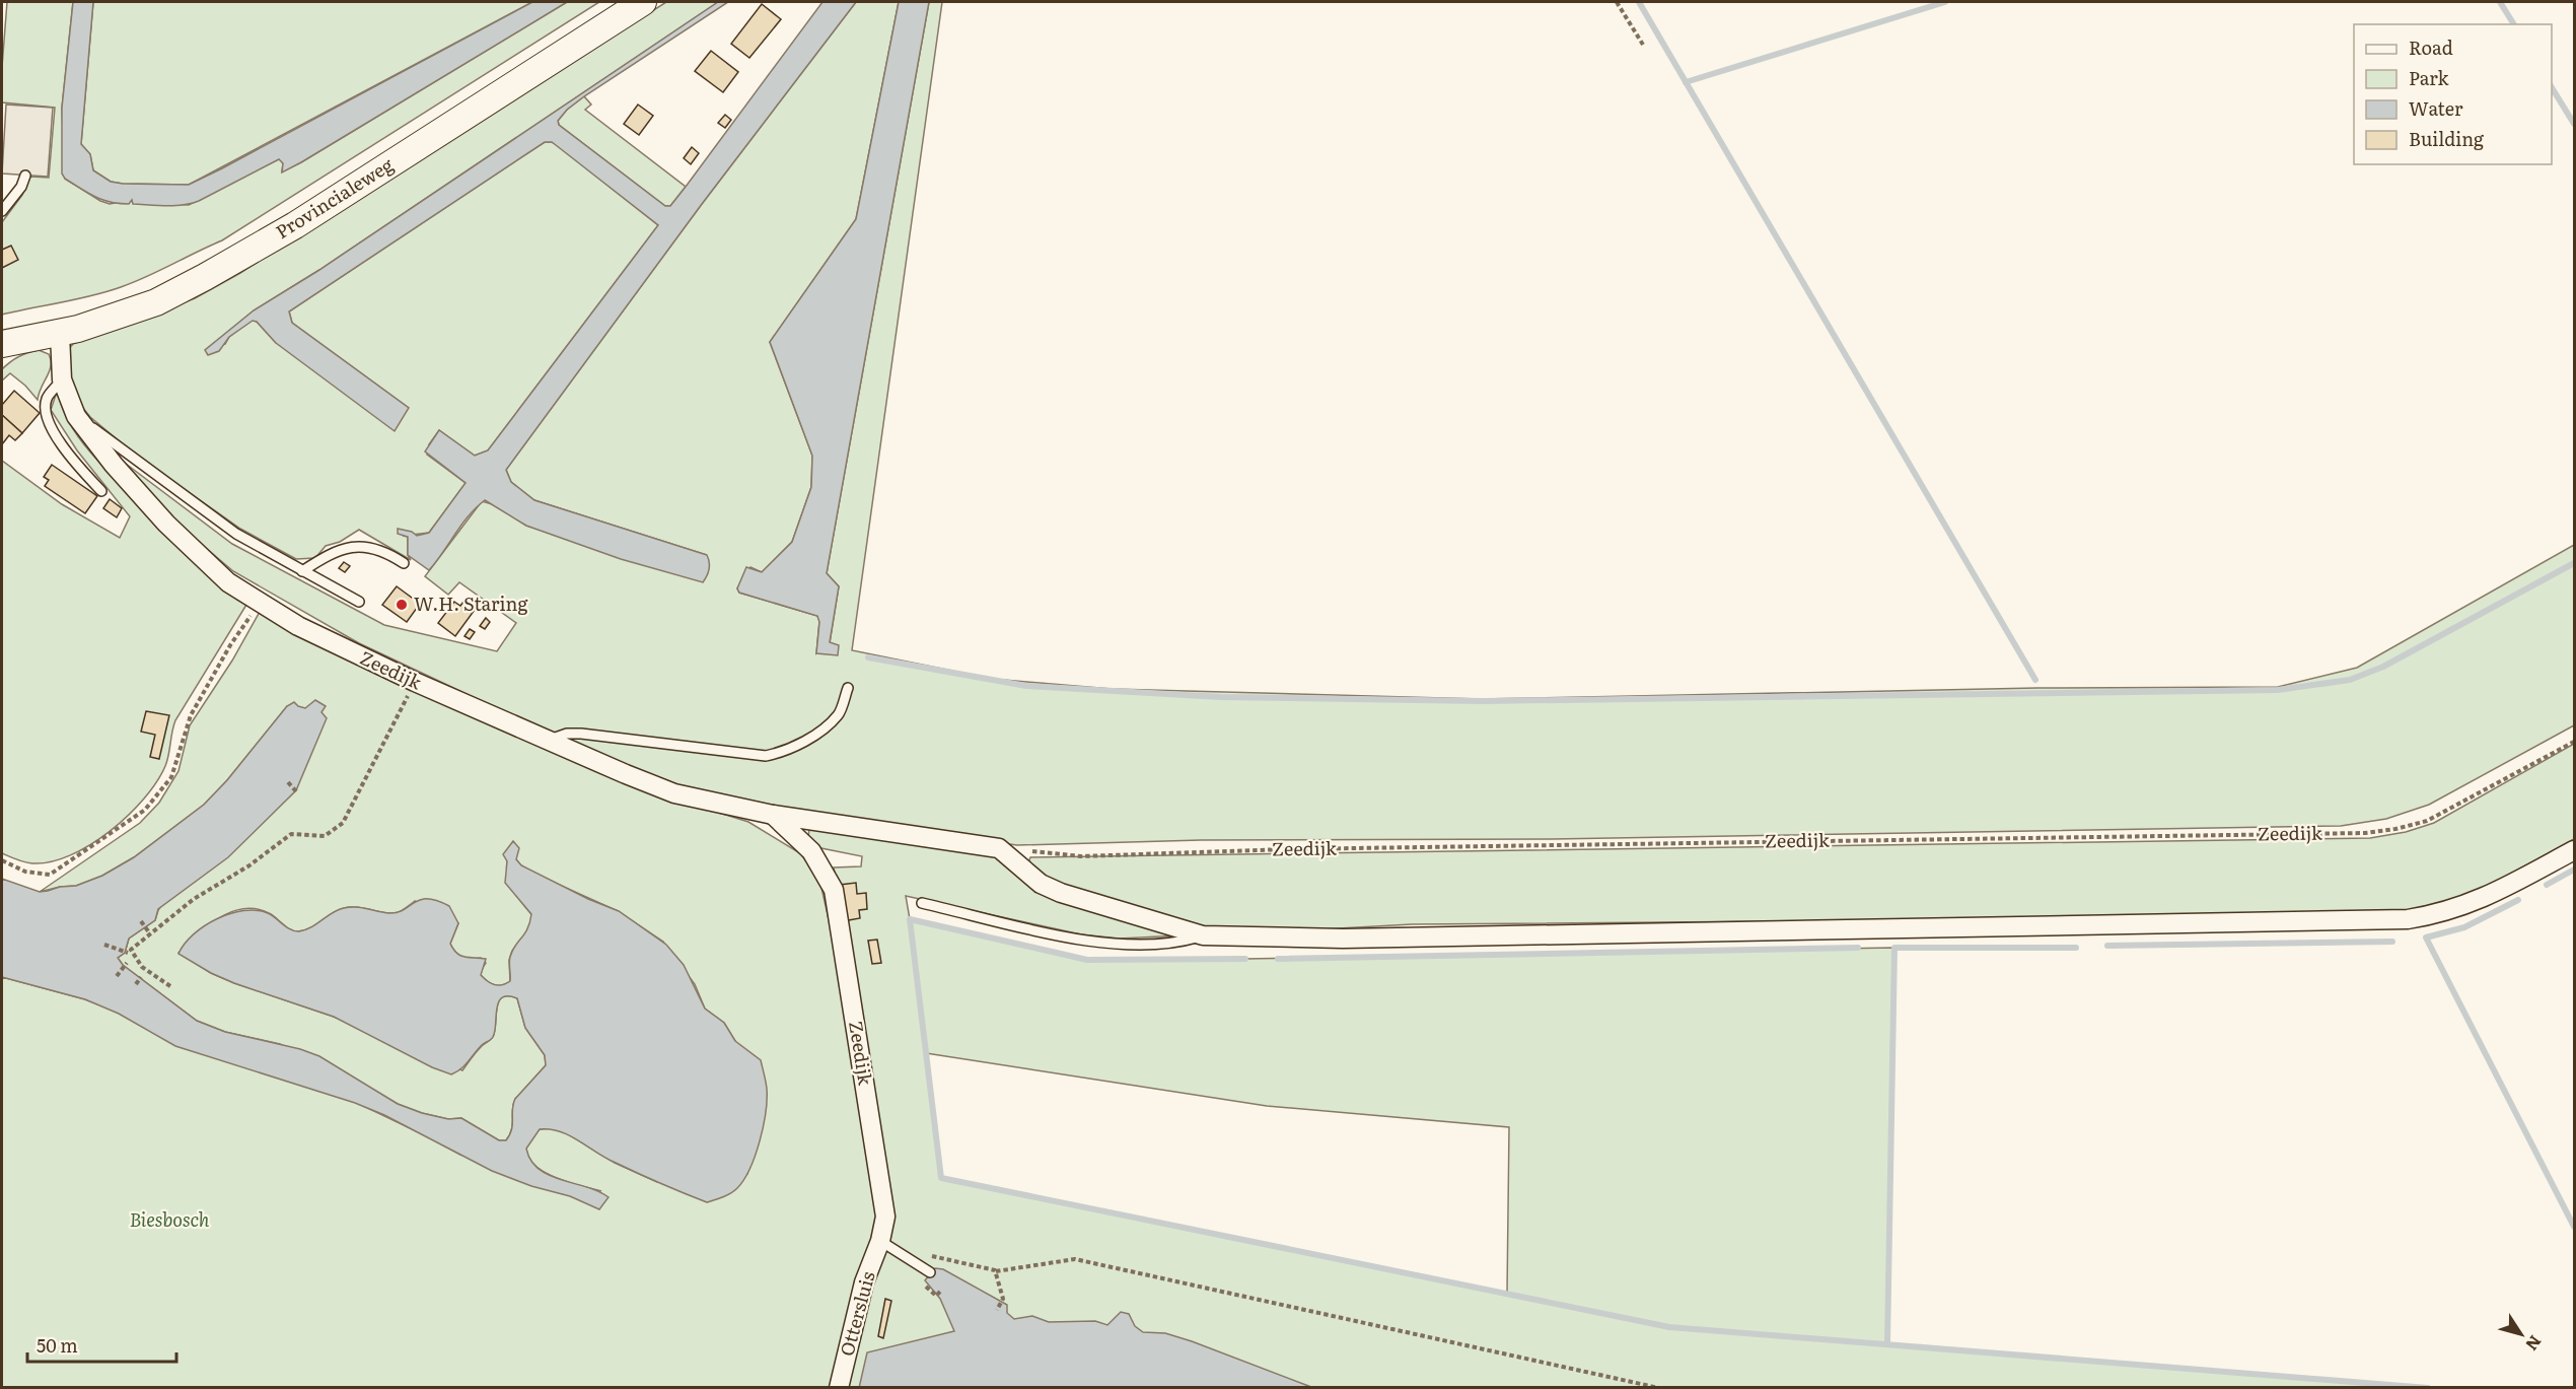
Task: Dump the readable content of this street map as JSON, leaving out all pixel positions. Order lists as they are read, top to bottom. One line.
{"streets":{"main road":["Provincialeweg"],"street":["Zeedijk","Ottersluis"]},"crossings":[["Provincialeweg","Zeedijk"],["Zeedijk","Ottersluis"]],"parks":["Biesbosch"],"places":["W.H. Staring"],"legend":["Road","Park","Water","Building"],"scale_bar":"50 m","north":"bottom right"}
